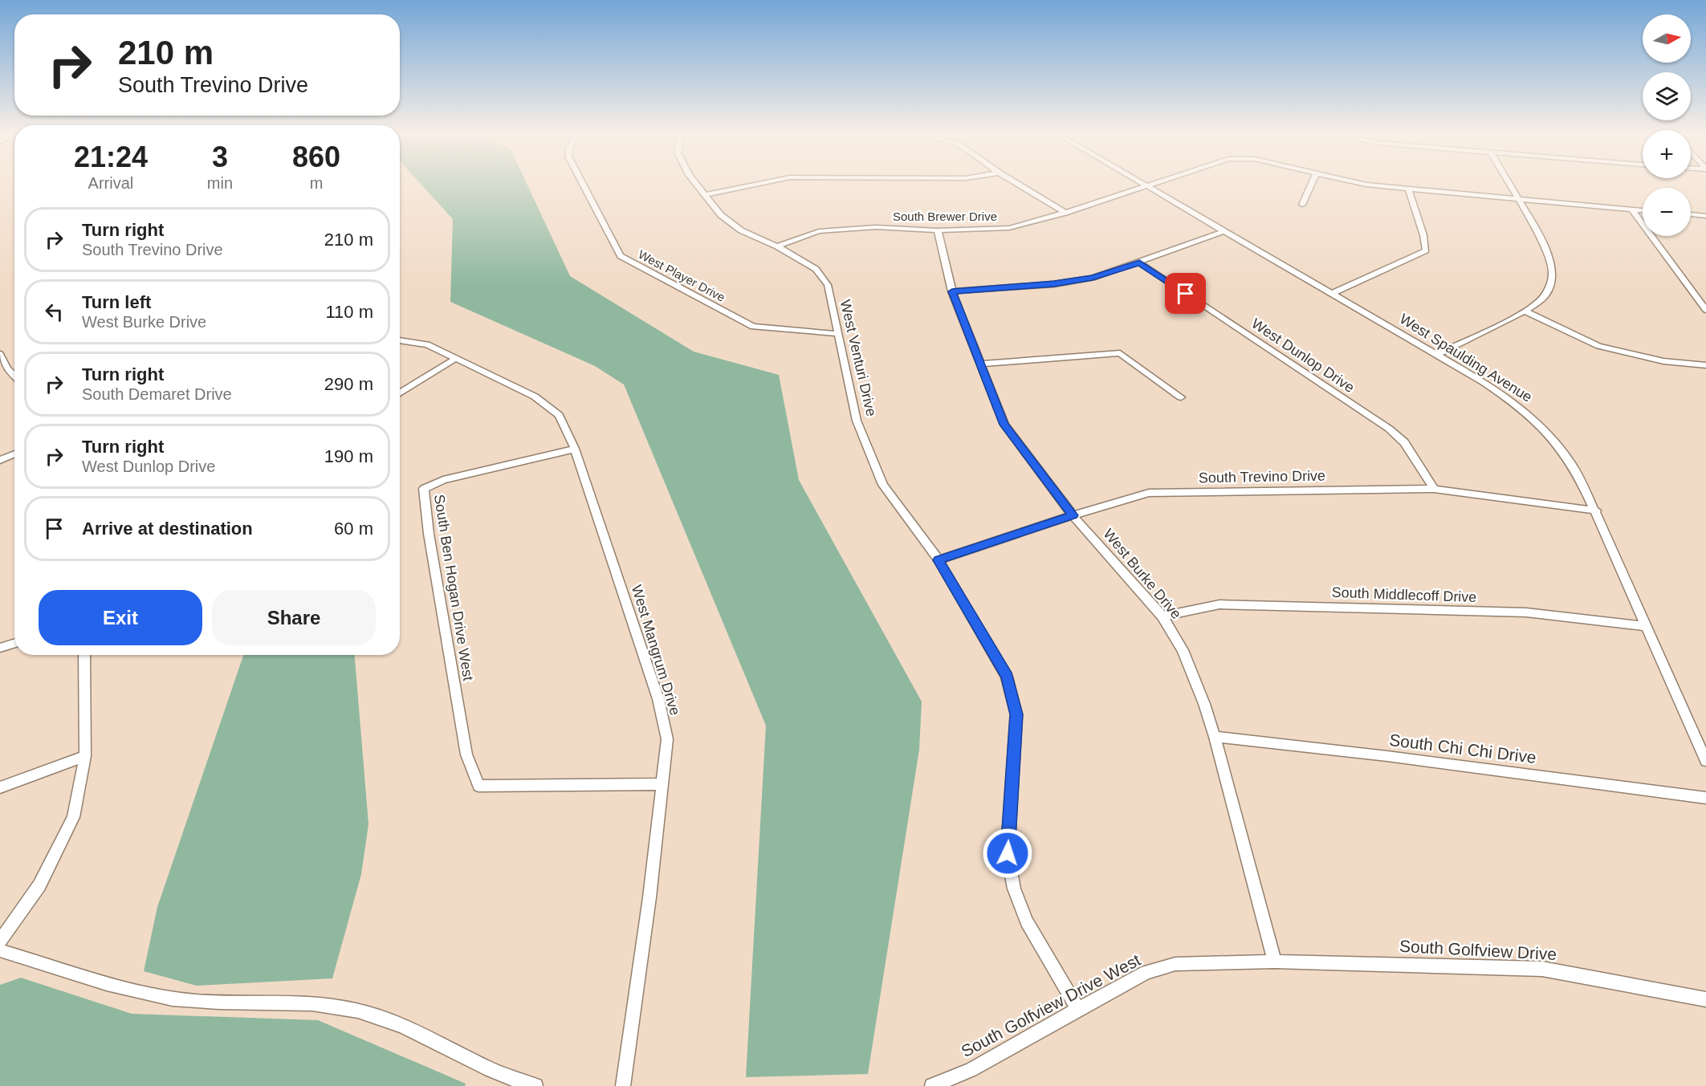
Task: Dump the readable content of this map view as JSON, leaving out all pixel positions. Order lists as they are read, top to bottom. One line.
{"streets":{"street":["South Brewer Drive","West Player Drive","West Dunlop Drive","West Venturi Drive","West Spaulding Avenue","South Trevino Drive","West Burke Drive","South Ben Hogan Drive West","South Middlecoff Drive","West Mangrum Drive","South Chi Chi Drive","South Golfview Drive","South Golfview Drive West"]},"crossings":[["South Brewer Drive","West Venturi Drive"],["South Brewer Drive","West Spaulding Avenue"],["South Brewer Drive","West Burke Drive"],["West Player Drive","West Venturi Drive"],["West Dunlop Drive","South Trevino Drive"],["West Venturi Drive","South Trevino Drive"],["West Venturi Drive","South Golfview Drive West"],["West Spaulding Avenue","South Trevino Drive"],["West Spaulding Avenue","South Middlecoff Drive"],["South Trevino Drive","West Burke Drive"],["West Burke Drive","South Middlecoff Drive"],["West Burke Drive","South Chi Chi Drive"],["West Burke Drive","South Golfview Drive"],["West Burke Drive","South Golfview Drive West"],["South Ben Hogan Drive West","West Mangrum Drive"],["South Golfview Drive","South Golfview Drive West"]],"north":"right","page":{"map_buttons":["+","−"],"turn":["210 m","South Trevino Drive"],"eta":["21:24","Arrival","3","min","860","m"],"list":[{"name":"Turn right","note":"South Trevino Drive","value":"210 m"},{"name":"Turn left","note":"West Burke Drive","value":"110 m"},{"name":"Turn right","note":"South Demaret Drive","value":"290 m"},{"name":"Turn right","note":"West Dunlop Drive","value":"190 m"},{"name":"Arrive at destination","value":"60 m"}],"buttons":["Exit","Share"]}}
